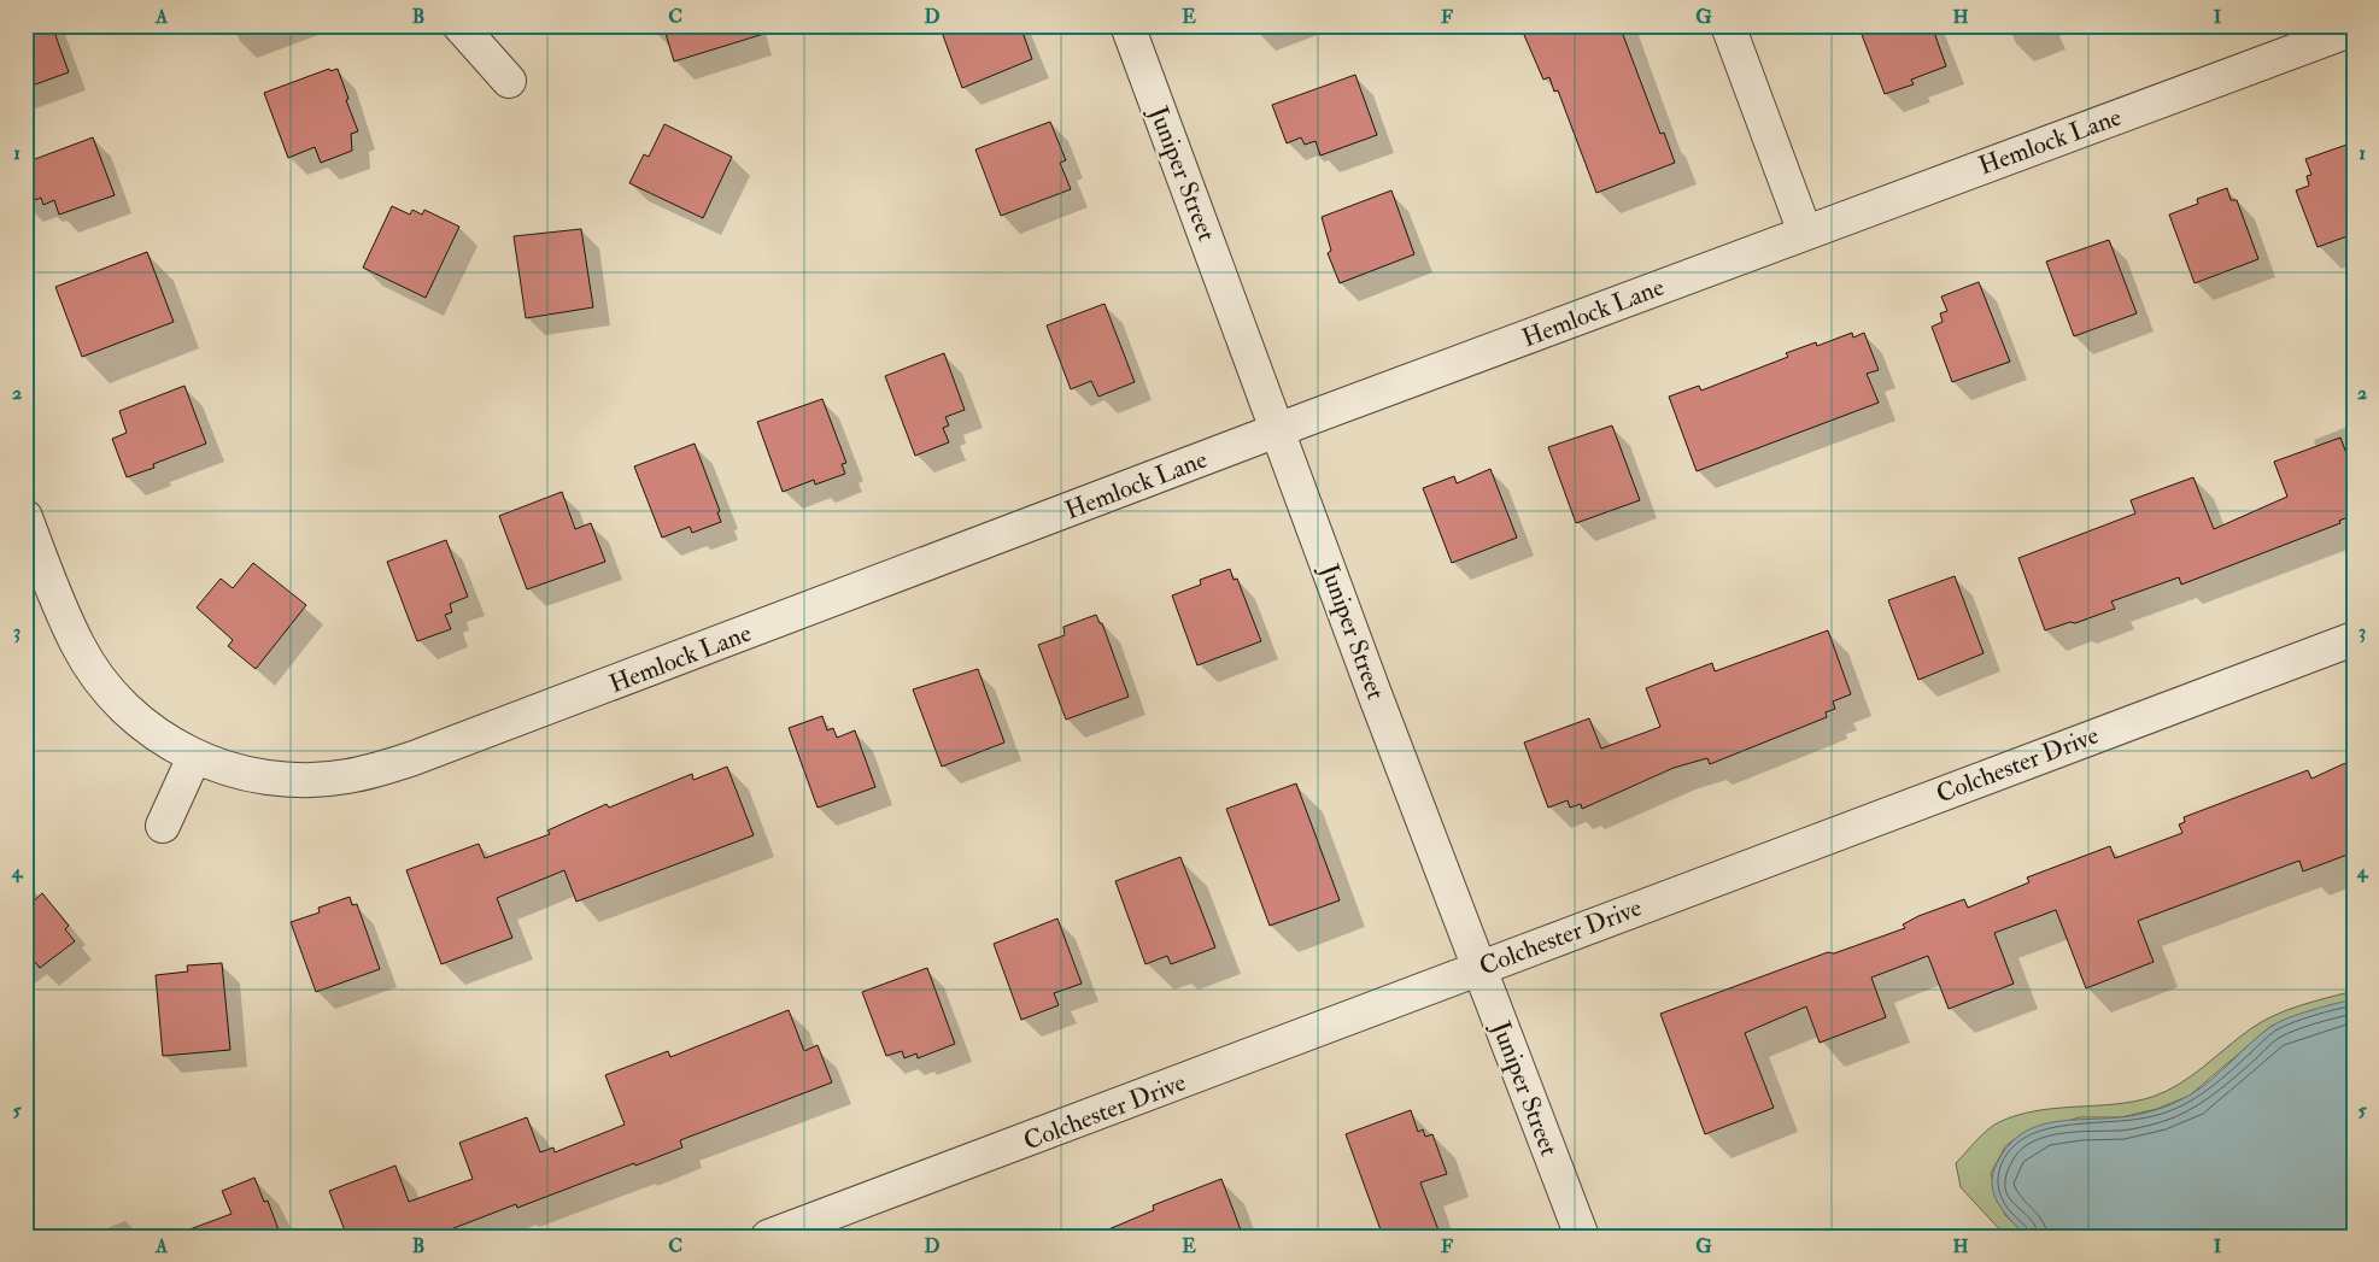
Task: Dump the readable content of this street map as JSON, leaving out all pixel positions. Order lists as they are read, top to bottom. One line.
{"streets":{"street":["Hemlock Lane","Juniper Street","Colchester Drive"]},"crossings":[["Hemlock Lane","Juniper Street"],["Juniper Street","Colchester Drive"]],"grid":{"columns":["A","B","C","D","E","F","G","H","I"],"rows":["1","2","3","4","5"]}}
